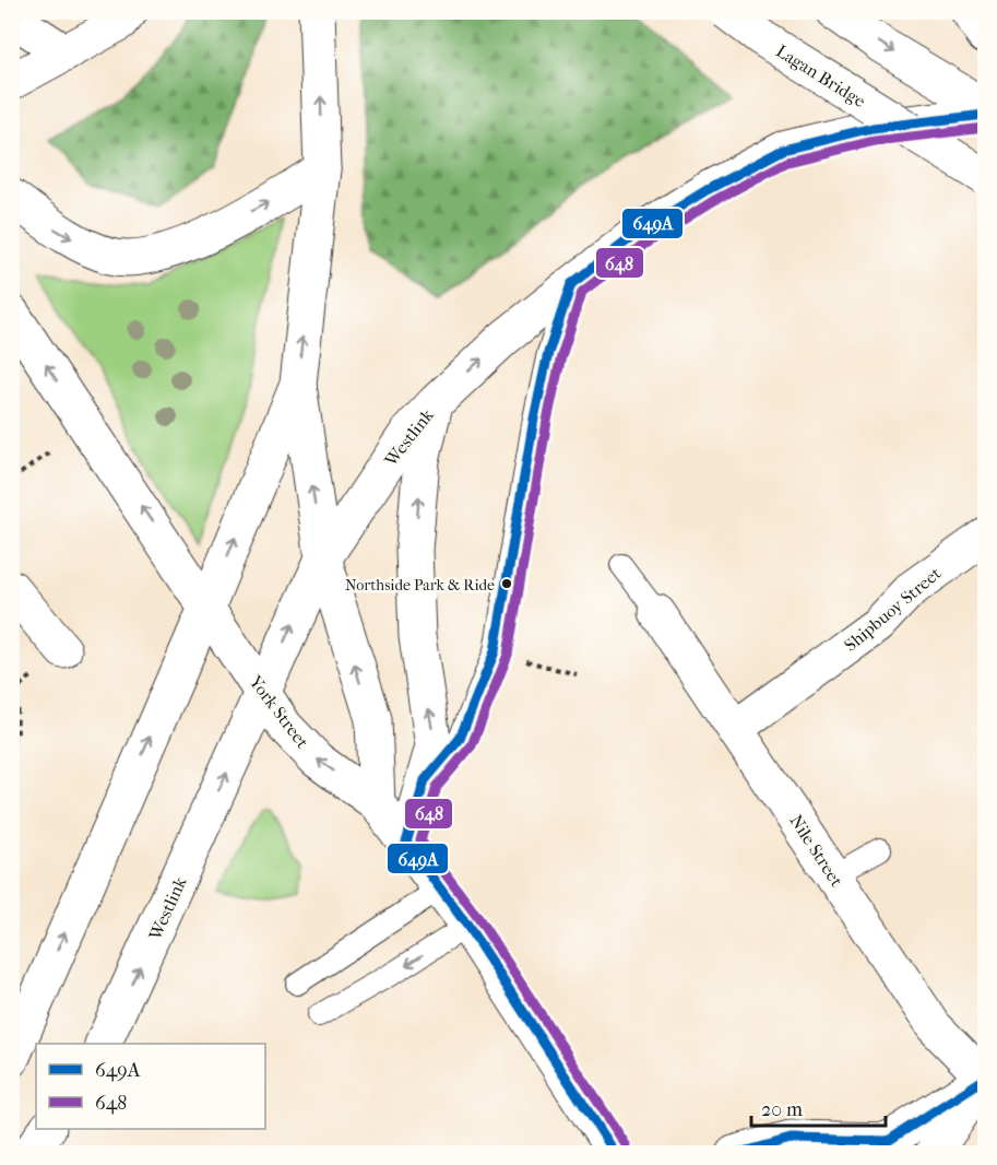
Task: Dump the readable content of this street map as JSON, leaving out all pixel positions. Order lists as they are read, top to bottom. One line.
{"streets":{"main road":["Lagan Bridge","Westlink","Shipbuoy Street","York Street","Nile Street"]},"crossings":[["Westlink","York Street"],["Shipbuoy Street","Nile Street"]],"one_way":["York Street"],"places":["Northside Park & Ride"],"lines":["transit line 649A","transit line 648"],"legend":["649A","648"],"scale_bar":"20 m"}
